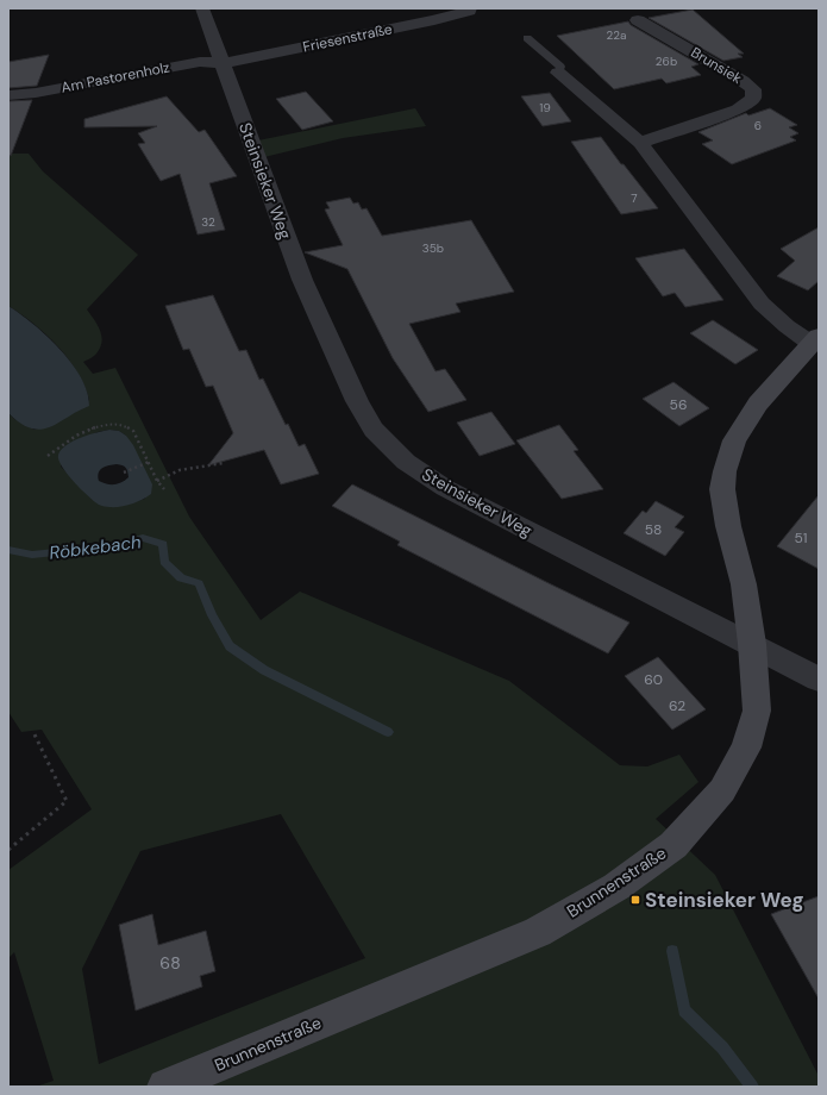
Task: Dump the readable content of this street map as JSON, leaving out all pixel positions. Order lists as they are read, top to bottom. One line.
{"streets":{"street":["Friesenstraße","Brunsiek","Am Pastorenholz","Steinsieker Weg","Brunnenstraße"]},"crossings":[["Friesenstraße","Am Pastorenholz"],["Friesenstraße","Steinsieker Weg"],["Am Pastorenholz","Steinsieker Weg"],["Steinsieker Weg","Brunnenstraße"]],"water":["Röbkebach"],"places":{"transit":["Steinsieker Weg"]},"house_numbers":["22a","26b","19","6","7","32","35b","56","58","51","60","62","68"]}
